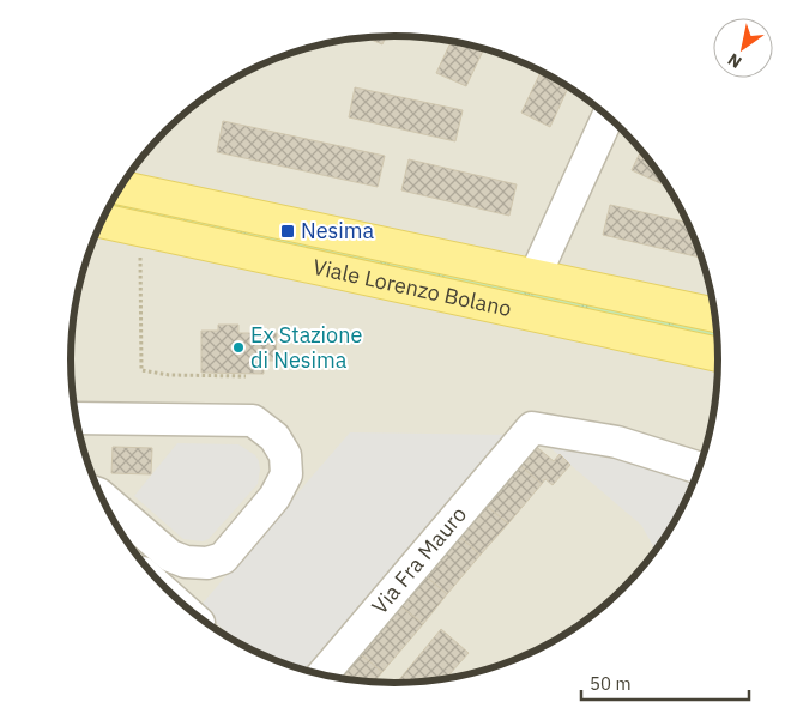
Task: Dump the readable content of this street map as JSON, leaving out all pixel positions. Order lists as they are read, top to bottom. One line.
{"streets":{"main road":["Viale Lorenzo Bolano"],"street":["Via Fra Mauro"]},"places":{"transit":["Nesima"],"other":["Ex Stazione di Nesima"]},"scale_bar":"50 m","north":"bottom left"}
